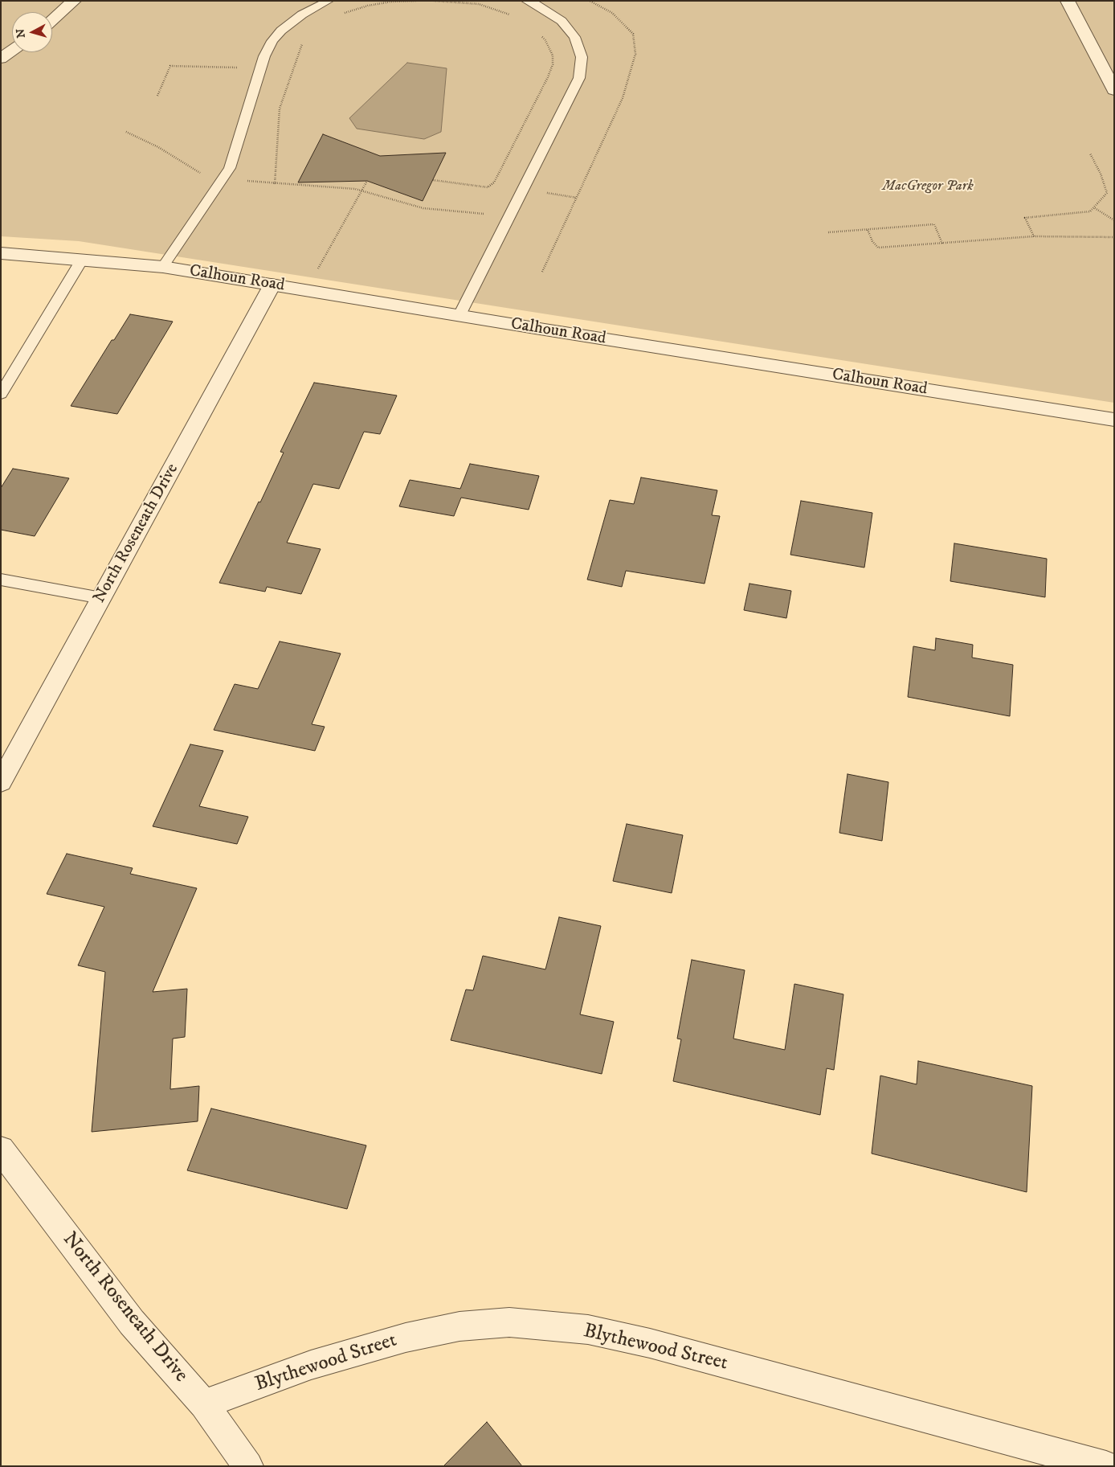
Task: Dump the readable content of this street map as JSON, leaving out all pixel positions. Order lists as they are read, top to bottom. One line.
{"streets":{"street":["Calhoun Road","North Roseneath Drive","Blythewood Street"]},"crossings":[["Calhoun Road","North Roseneath Drive"],["North Roseneath Drive","Blythewood Street"]],"parks":["MacGregor Park"],"north":"left"}
